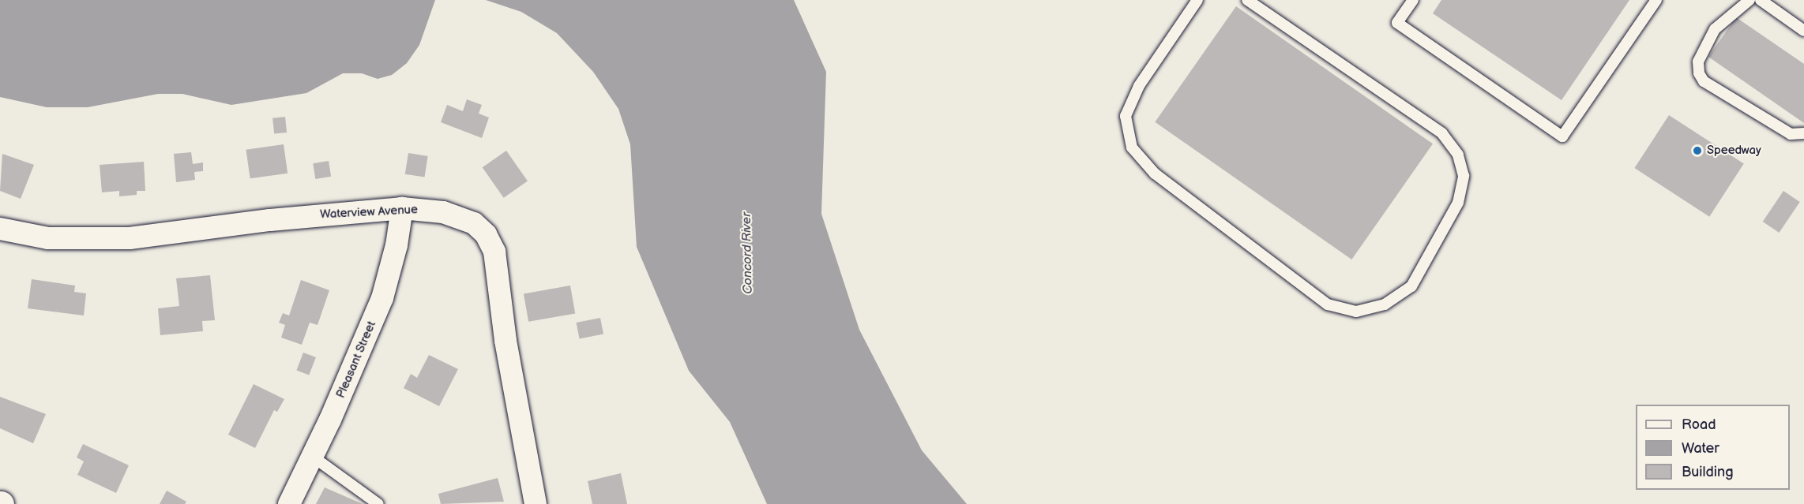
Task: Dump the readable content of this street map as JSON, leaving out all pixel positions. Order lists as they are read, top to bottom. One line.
{"streets":{"street":["Waterview Avenue","Pleasant Street"]},"crossings":[["Waterview Avenue","Pleasant Street"]],"water":["Concord River"],"places":["Speedway"],"legend":["Road","Water","Building"]}
